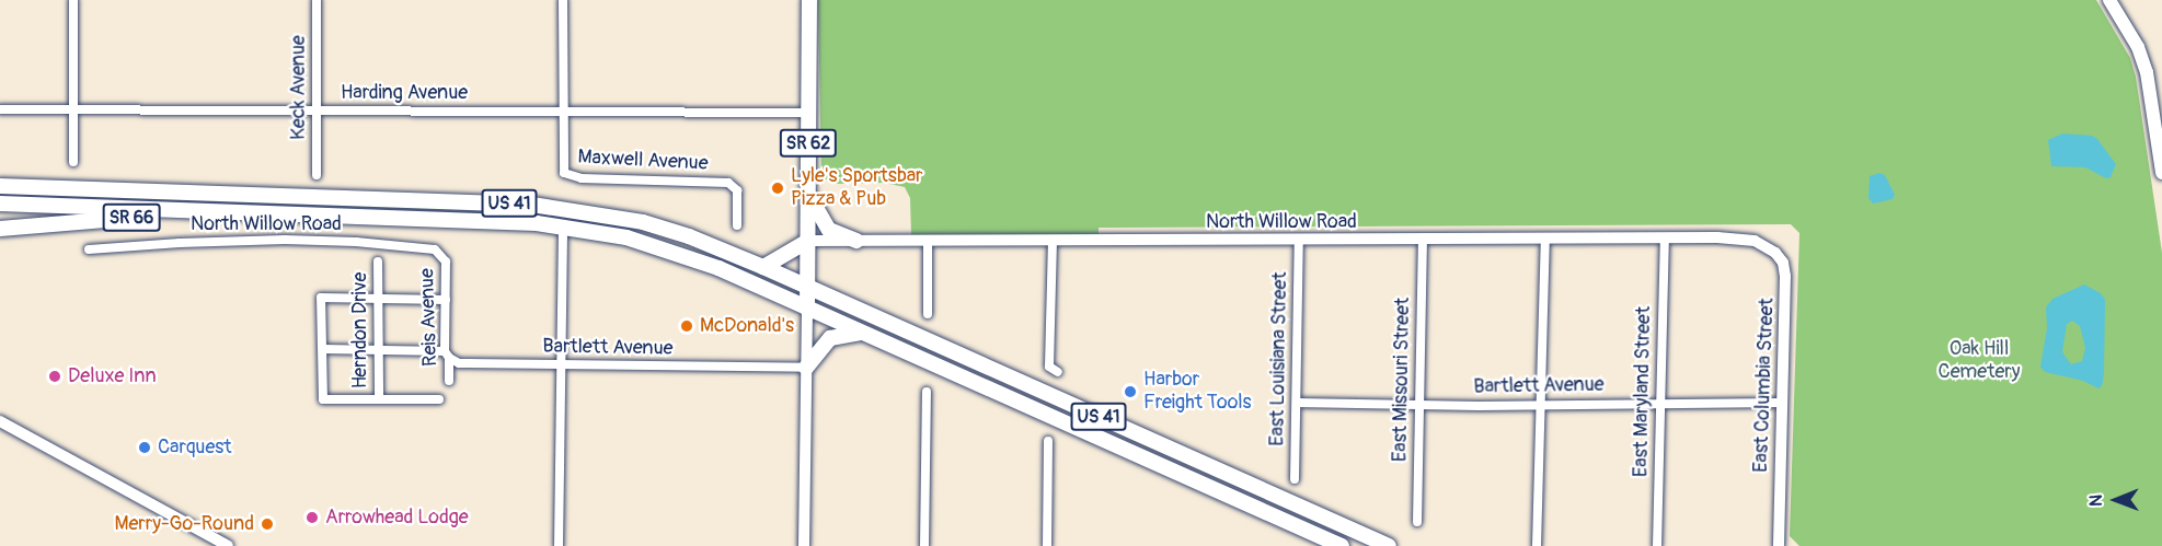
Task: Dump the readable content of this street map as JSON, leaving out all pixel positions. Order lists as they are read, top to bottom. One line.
{"streets":{"main road":["SR 62","US 41","SR 66"],"street":["Keck Avenue","Harding Avenue","Maxwell Avenue","North Willow Road","Reis Avenue","Herndon Drive","Bartlett Avenue","East Louisiana Street","East Missouri Street","East Columbia Street","East Maryland Street"]},"crossings":[["Keck Avenue","Harding Avenue"],["Harding Avenue","SR 62"],["Harding Avenue","Maxwell Avenue"],["SR 62","US 41"],["SR 62","North Willow Road"],["US 41","SR 66"],["North Willow Road","Reis Avenue"],["North Willow Road","East Louisiana Street"],["North Willow Road","East Missouri Street"],["North Willow Road","East Columbia Street"],["North Willow Road","East Maryland Street"],["Reis Avenue","Bartlett Avenue"],["Herndon Drive","Bartlett Avenue"],["Bartlett Avenue","East Louisiana Street"],["Bartlett Avenue","East Missouri Street"],["Bartlett Avenue","East Columbia Street"],["Bartlett Avenue","East Maryland Street"]],"parks":["Oak Hill Cemetery"],"places":["Lyle's Sportsbar Pizza & Pub","McDonald's","Deluxe Inn","Harbor Freight Tools","Carquest","Arrowhead Lodge","Merry-Go-Round"],"north":"left"}
